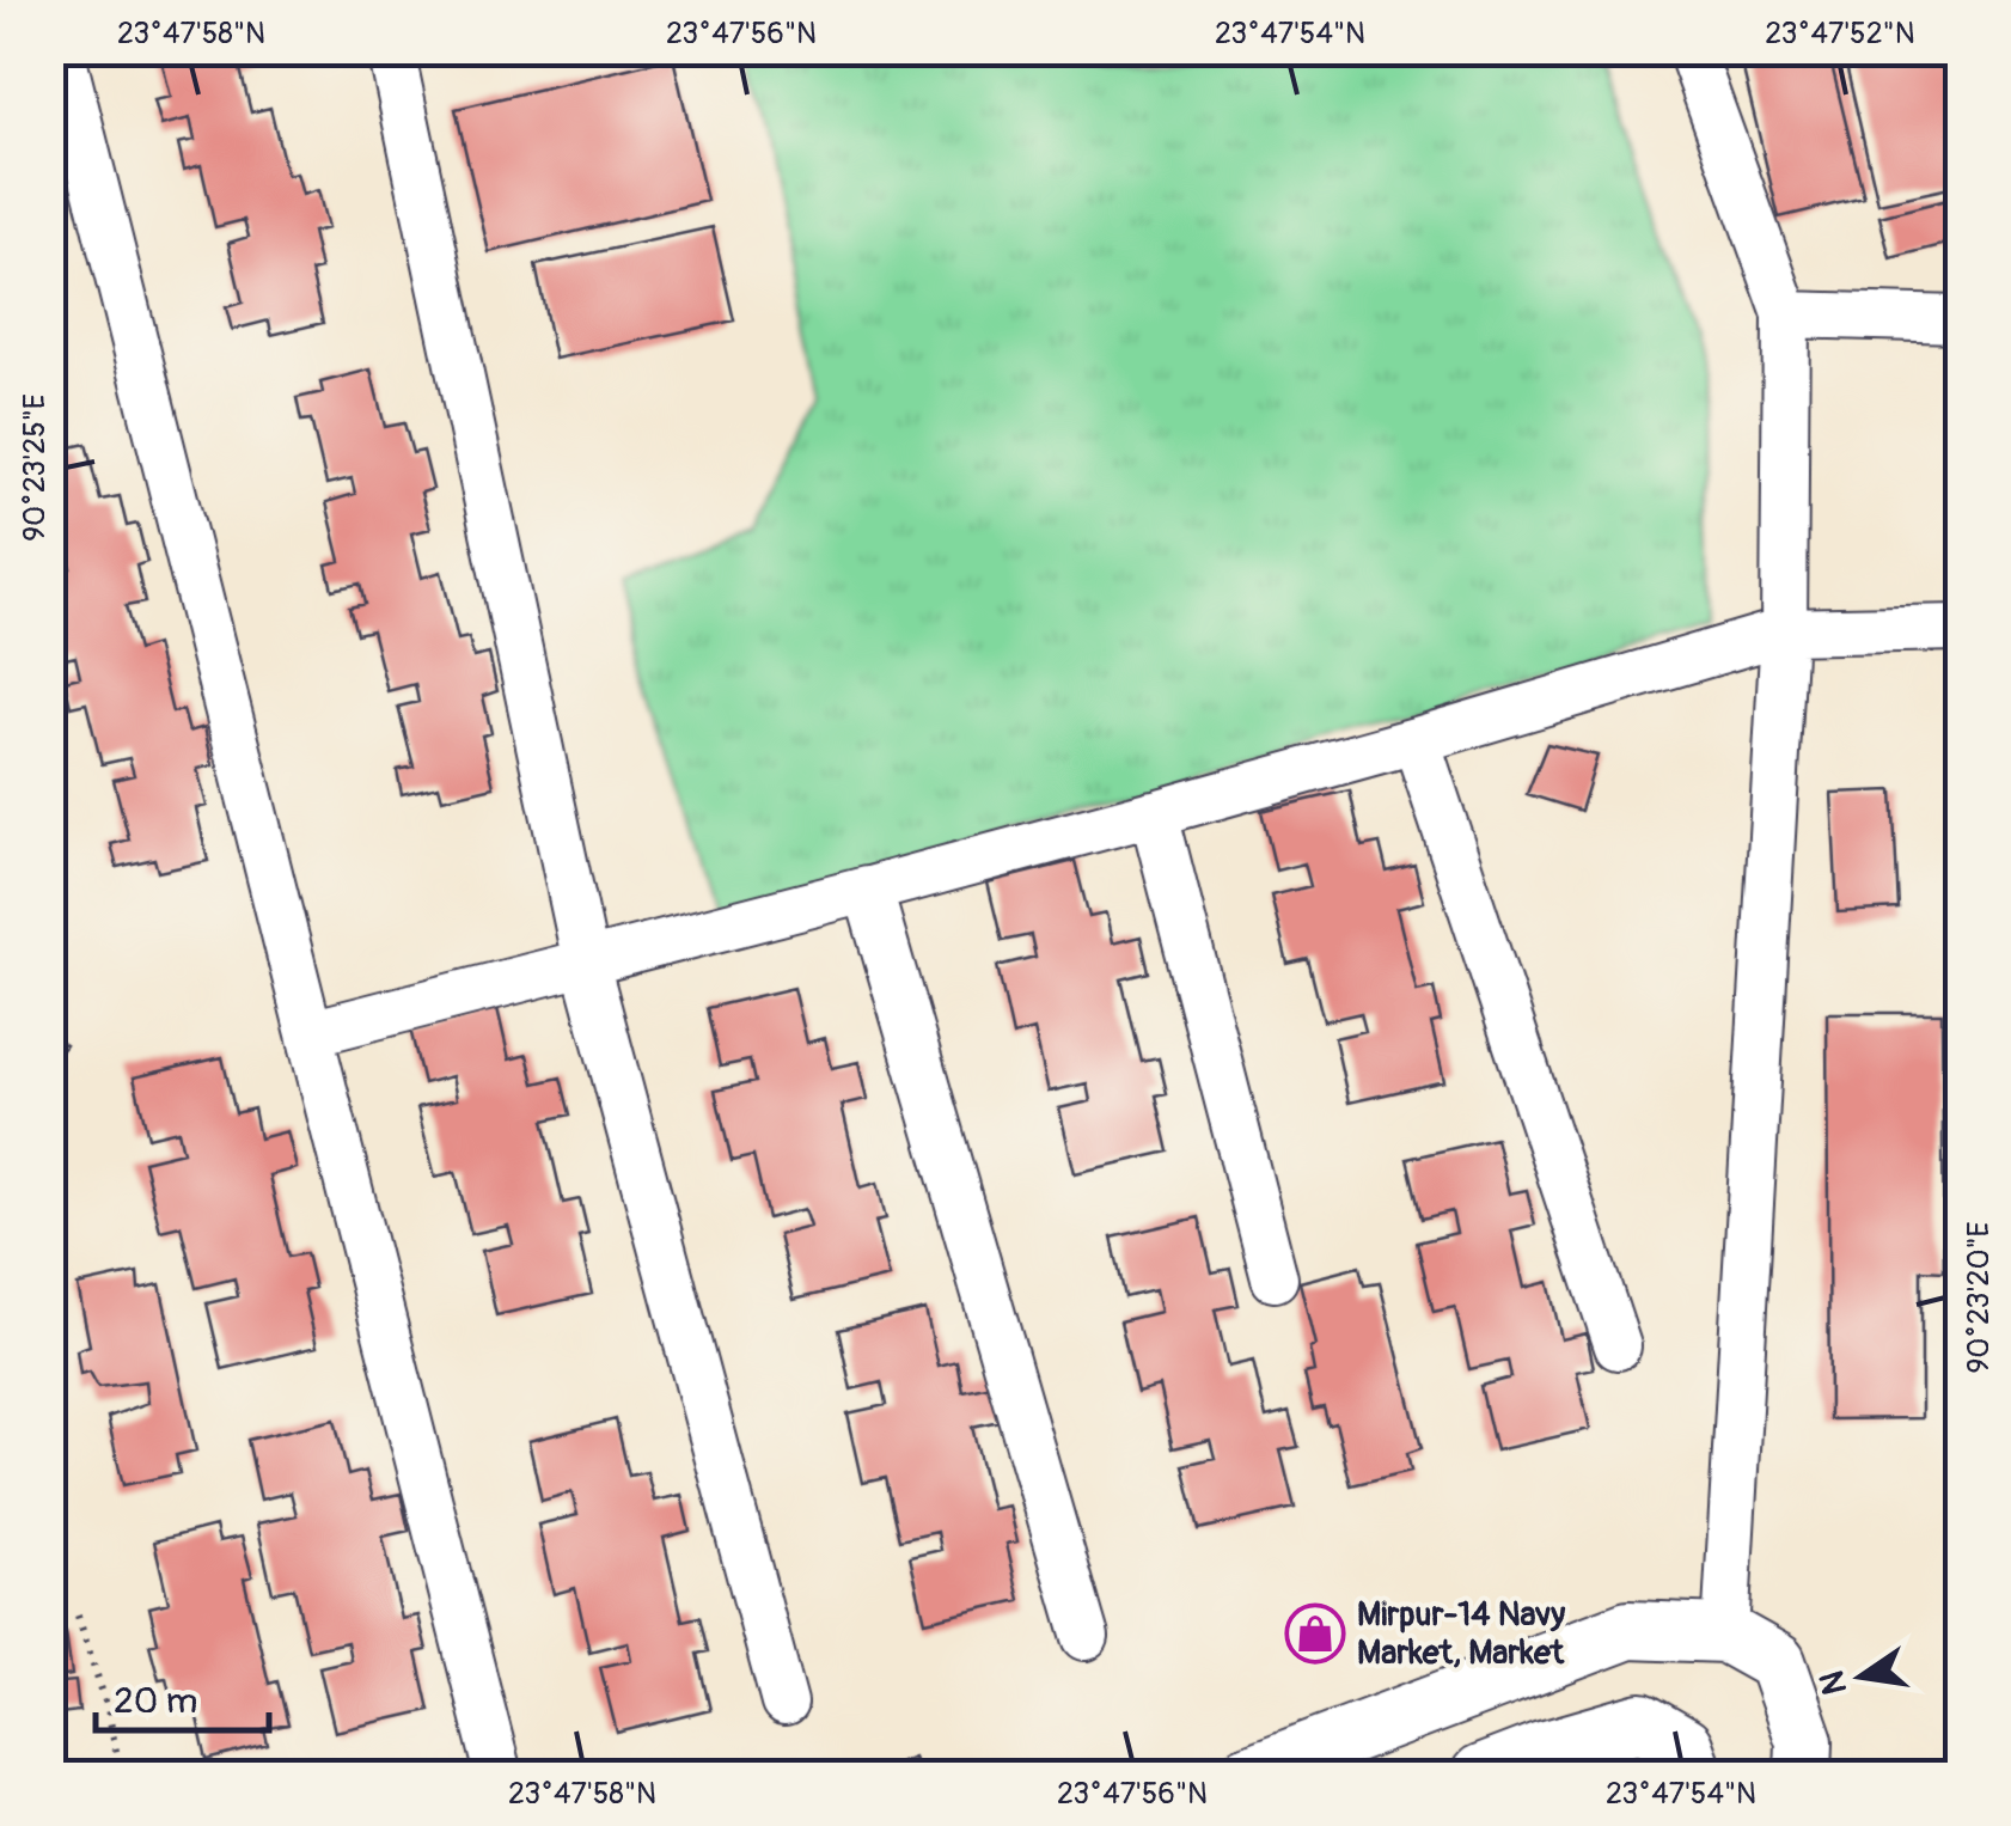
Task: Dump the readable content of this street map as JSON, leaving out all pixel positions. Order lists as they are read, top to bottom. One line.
{"places":{"shop":["Mirpur-14 Navy Market, Market"]},"scale_bar":"20 m","north":"left","coordinates":["23°47'58\"N","23°47'56\"N","23°47'54\"N","23°47'52\"N","90°23'25\"E","90°23'20\"E"]}
